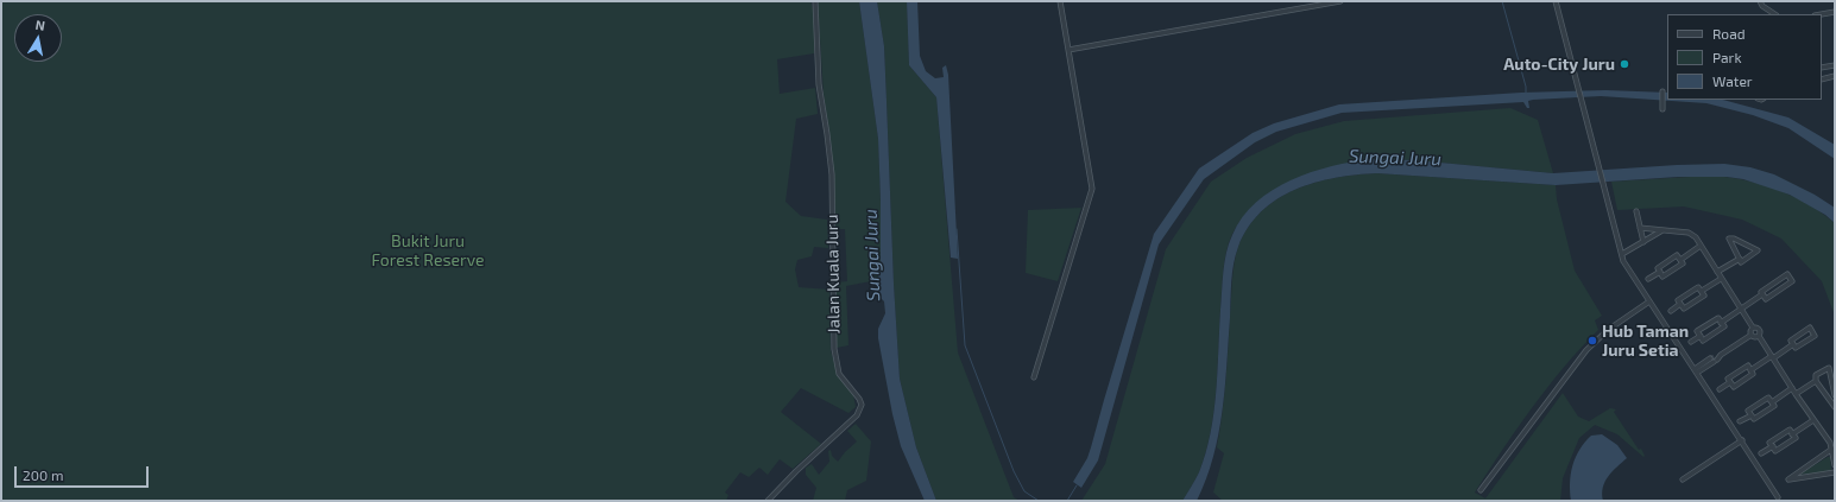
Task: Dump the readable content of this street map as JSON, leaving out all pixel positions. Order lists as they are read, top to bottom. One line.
{"streets":{"street":["Jalan Kuala Juru"]},"water":["Sungai Juru"],"parks":["Bukit Juru Forest Reserve"],"places":["Auto-City Juru","Hub Taman Juru Setia"],"legend":["Road","Park","Water"],"scale_bar":"200 m","north":"top"}
